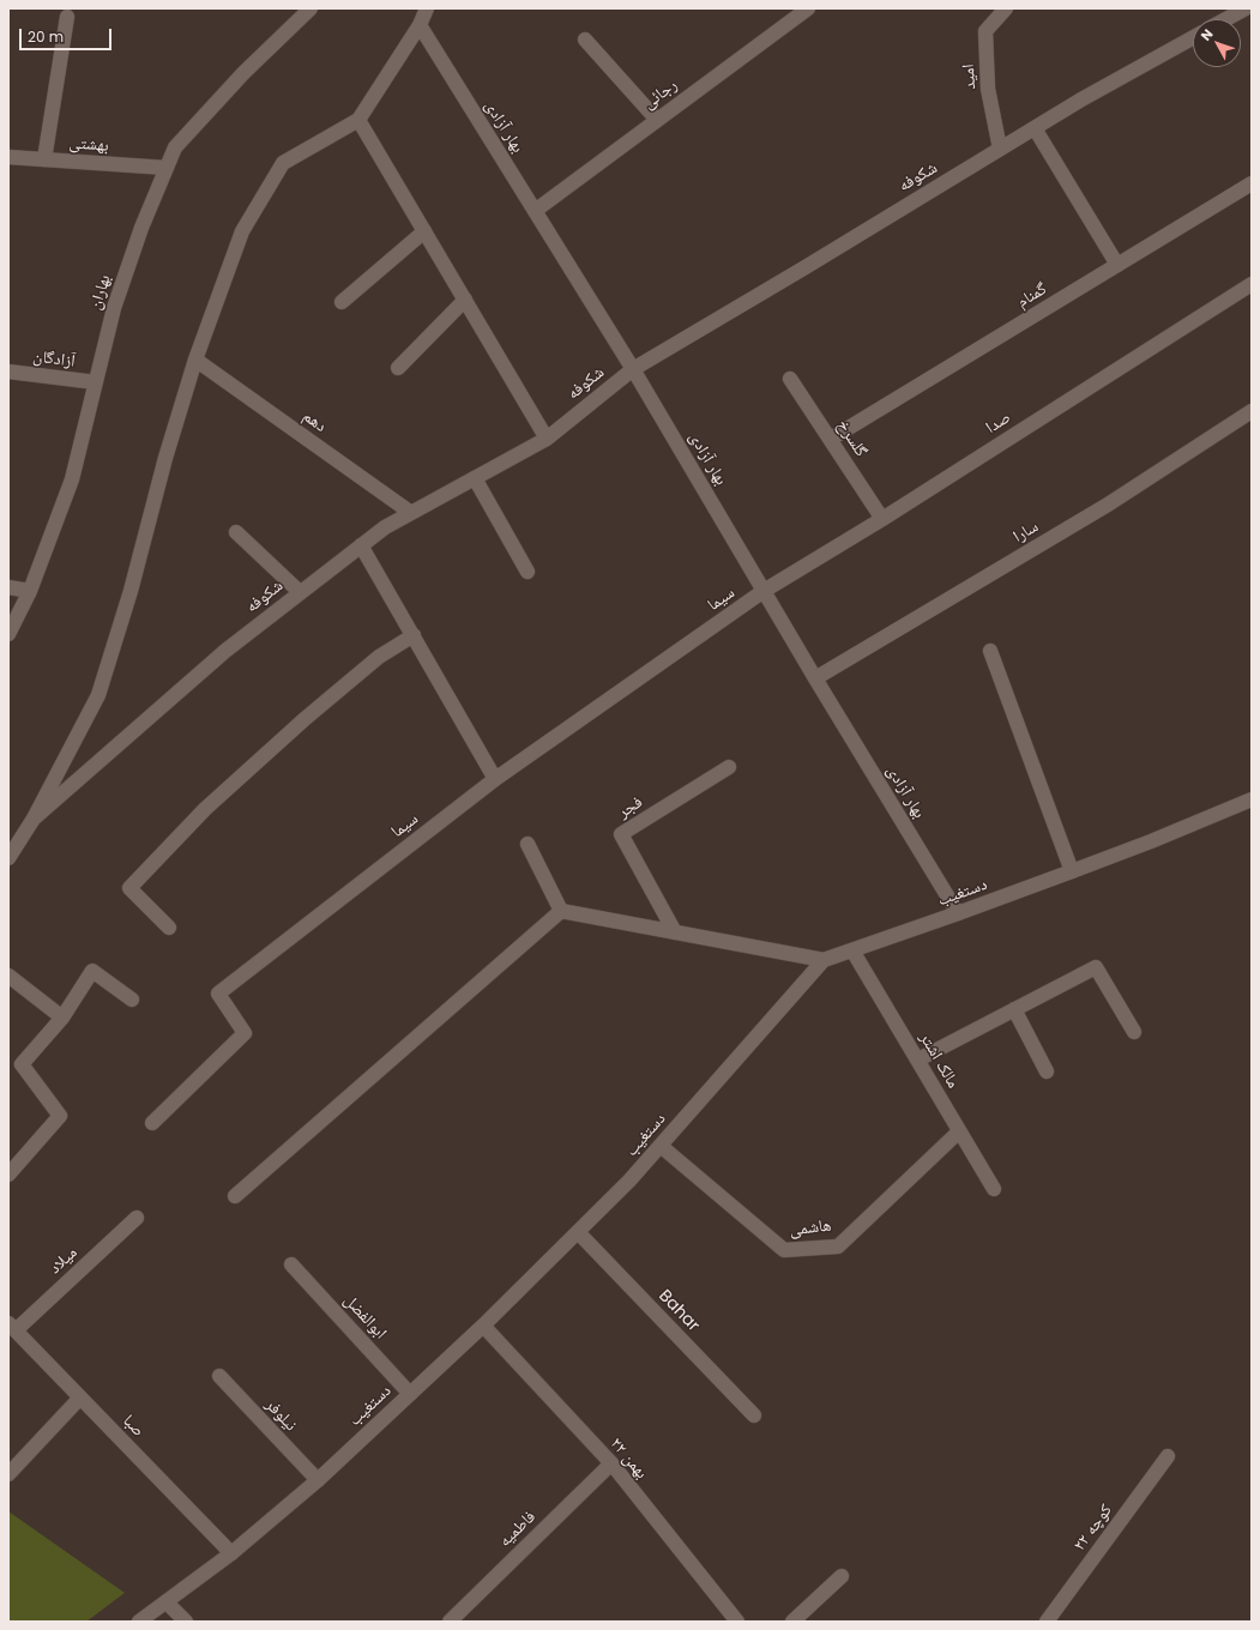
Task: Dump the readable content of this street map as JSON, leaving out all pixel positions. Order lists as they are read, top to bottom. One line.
{"streets":{"street":["امید","رجائی","بهار آزادی","بهشتی","شکوفه","بهاران","گمنام","آزادگان","دهم","صدا","گلسرخ","سارا","سیما","فجر","دستغیب","مالک اشتر","هاشمی","میلاد","Bahar","ابوالفضل","نیلوفر","صبا","۲۲ بهمن","کوچه ۲۲","فاطمیه"]},"crossings":[["امید","شکوفه"],["رجائی","بهار آزادی"],["بهار آزادی","شکوفه"],["بهار آزادی","صدا"],["بهار آزادی","سارا"],["بهار آزادی","سیما"],["بهار آزادی","دستغیب"],["بهشتی","بهاران"],["شکوفه","دهم"],["بهاران","آزادگان"],["گمنام","گلسرخ"],["صدا","گلسرخ"],["صدا","سیما"],["دستغیب","مالک اشتر"],["دستغیب","هاشمی"],["دستغیب","Bahar"],["دستغیب","ابوالفضل"],["دستغیب","نیلوفر"],["دستغیب","صبا"],["دستغیب","۲۲ بهمن"],["مالک اشتر","هاشمی"],["میلاد","صبا"],["۲۲ بهمن","فاطمیه"]],"scale_bar":"20 m","north":"top left"}
